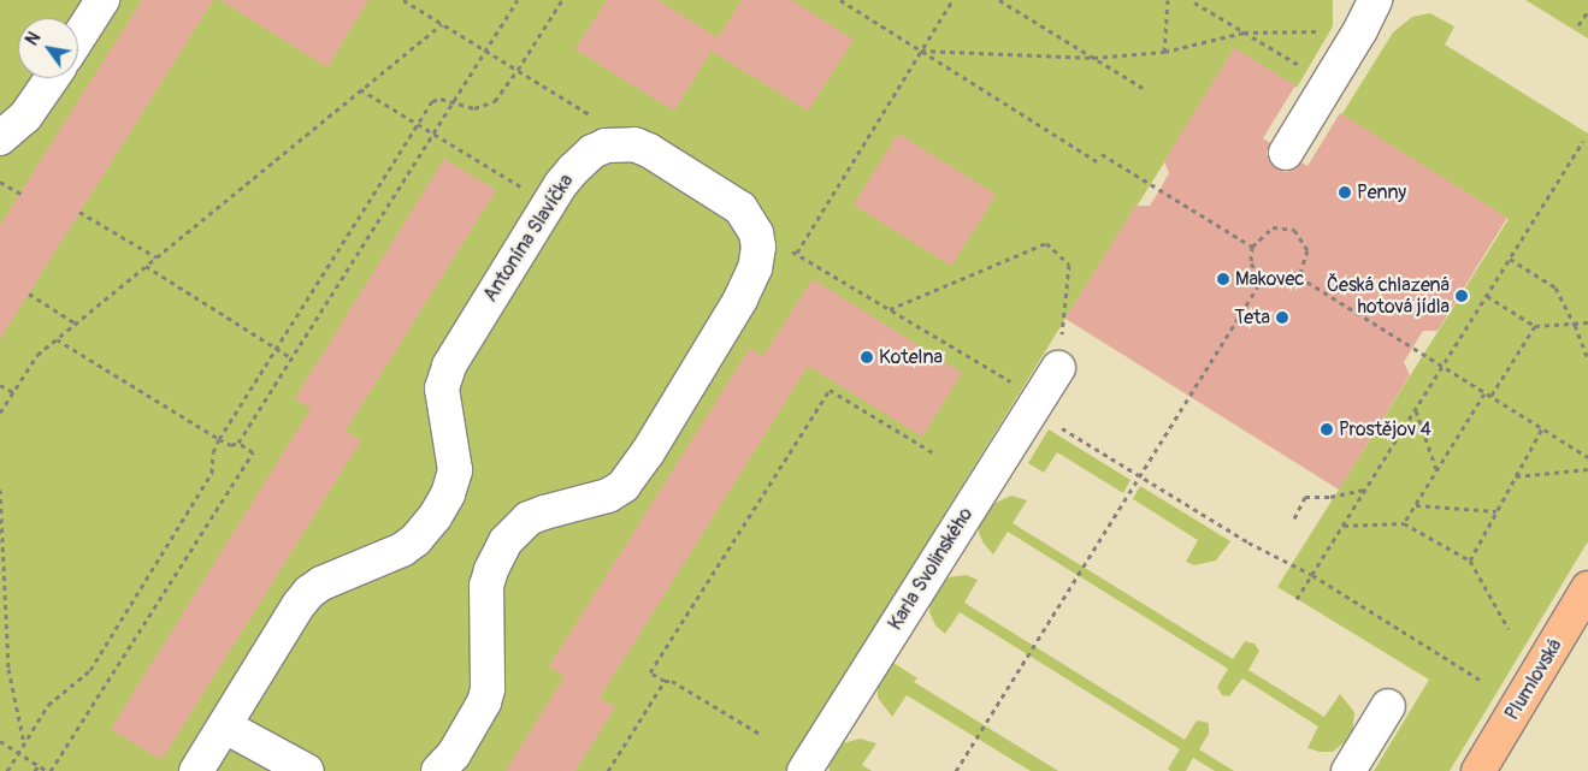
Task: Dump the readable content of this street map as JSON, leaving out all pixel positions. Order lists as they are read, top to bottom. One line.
{"streets":{"main road":["Plumlovská"],"street":["Antonína Slavíčka","Karla Svolinského"]},"places":["Penny","Makovec","Česká chlazená hotová jídla","Teta","Kotelna","Prostějov 4"],"north":"top left"}
